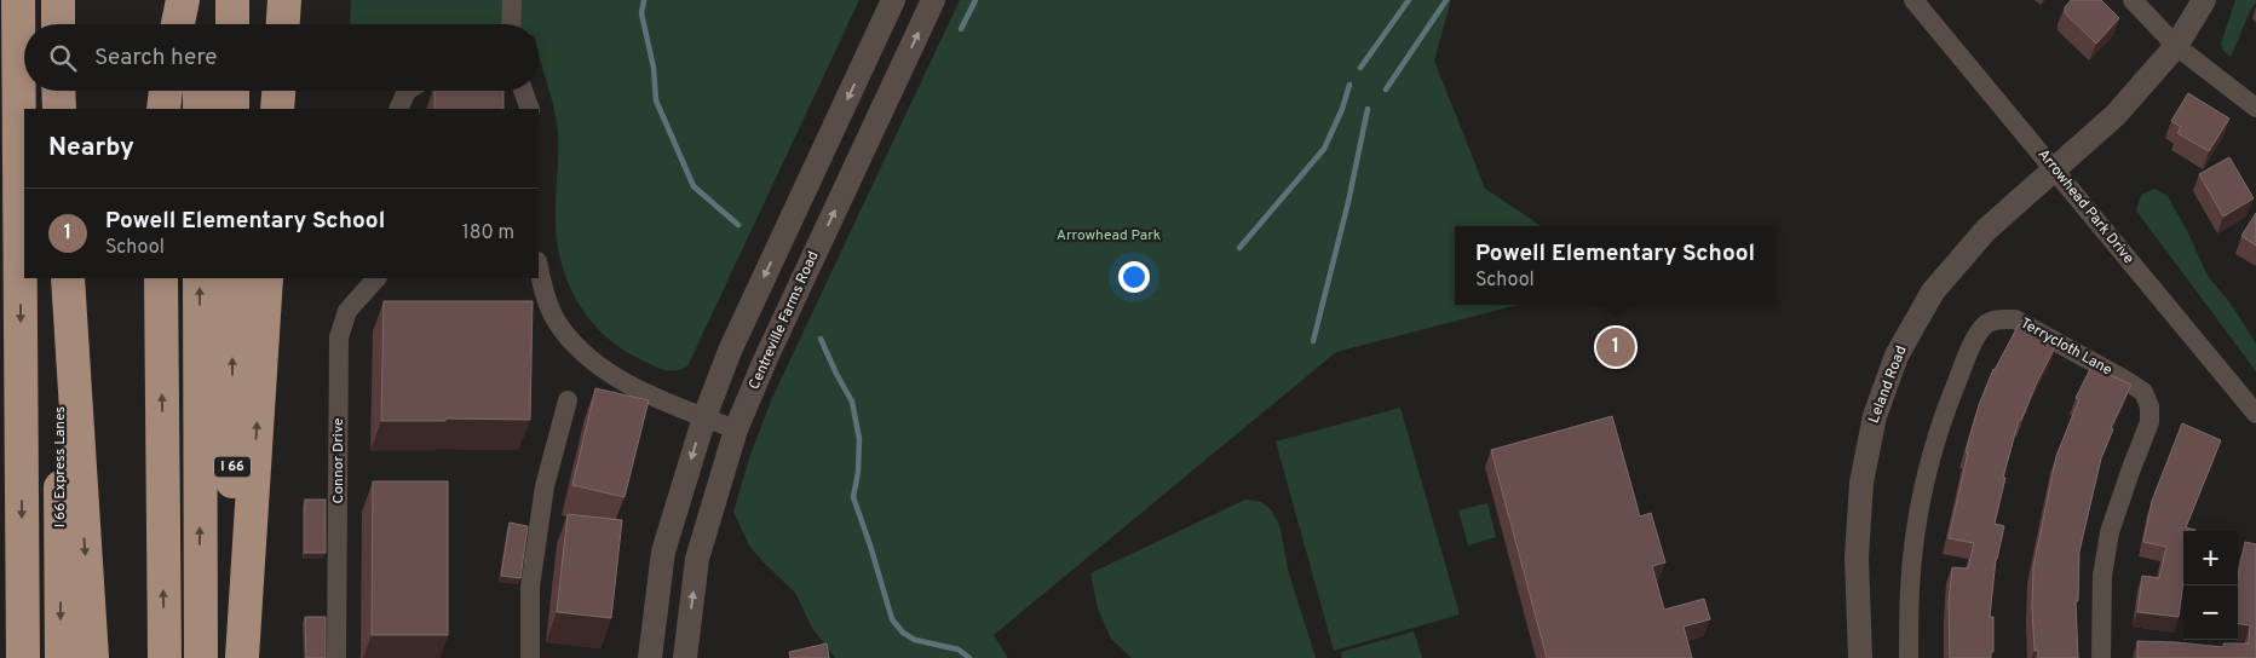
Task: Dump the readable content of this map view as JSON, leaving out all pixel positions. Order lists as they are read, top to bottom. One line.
{"streets":{"highway":["I 66 Express Lanes","I 66"],"street":["Arrowhead Park Drive","Centreville Farms Road","Terrycloth Lane","Leland Road","Connor Drive"]},"crossings":[["Arrowhead Park Drive","Leland Road"]],"parks":["Arrowhead Park"],"page":{"search":"Search here","heading":"Nearby","list":[{"mark":"1","name":"Powell Elementary School","note":"School","value":"180 m"}],"popup":["Powell Elementary School","School"],"pins":"1","map_buttons":["+","−"]}}
